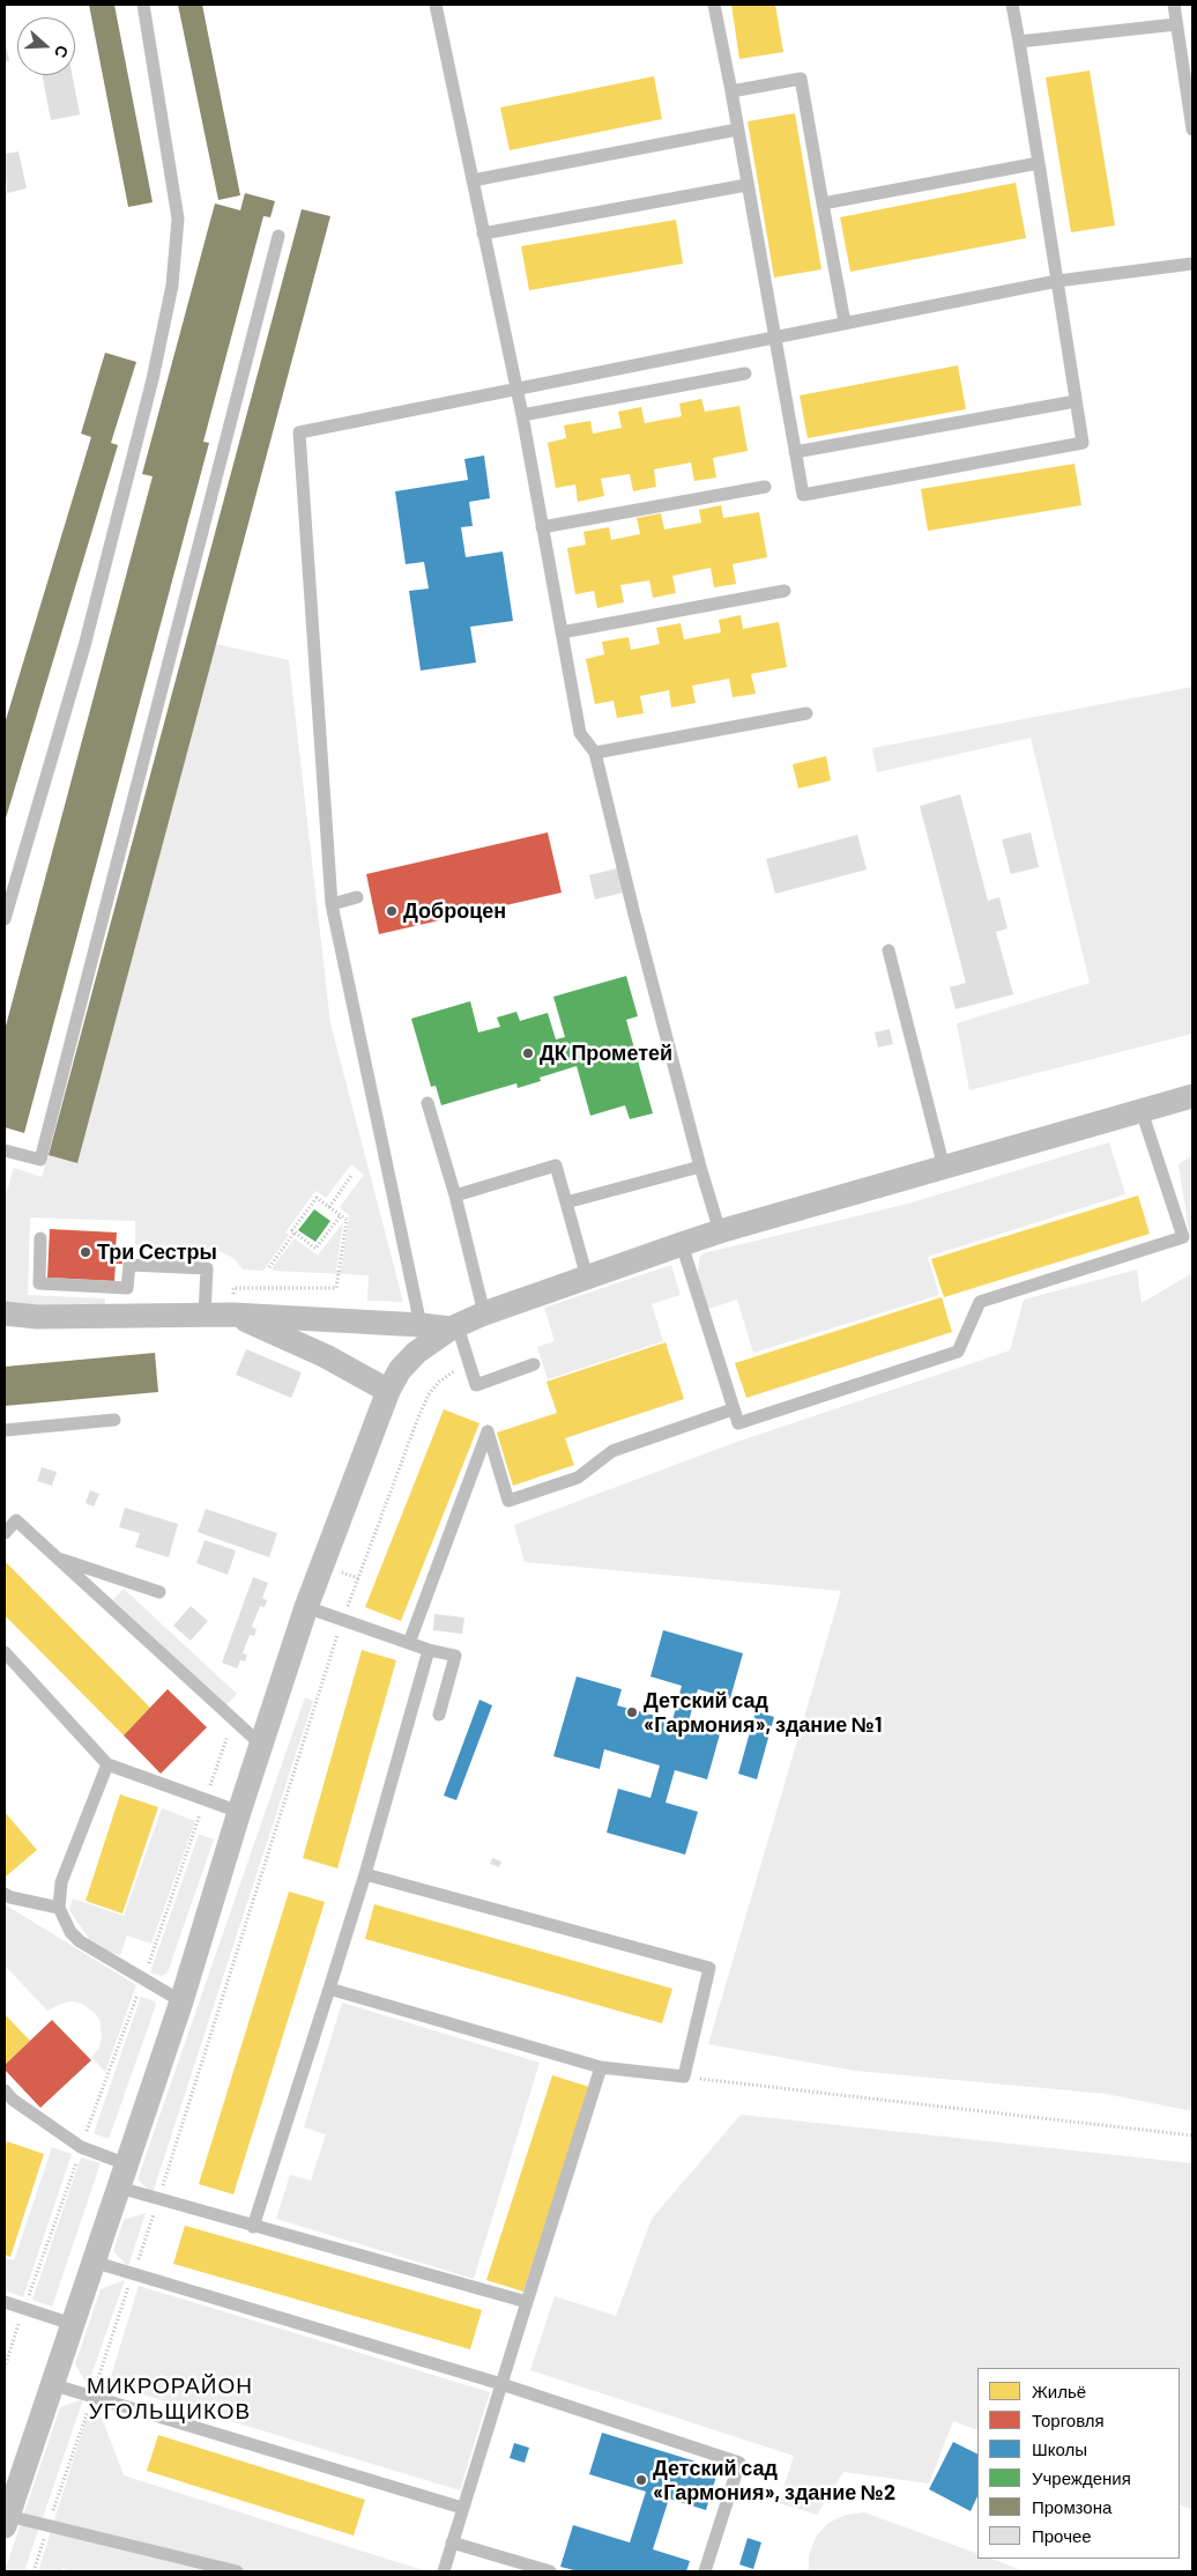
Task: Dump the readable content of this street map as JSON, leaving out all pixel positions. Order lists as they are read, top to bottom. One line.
{"districts":["МИКРОРАЙОН УГОЛЬЩИКОВ"],"places":["Доброцен","ДК Прометей","Три Сестры","Детский сад «Гармония», здание №1","Детский сад «Гармония», здание №2"],"legend":["Жильё","Торговля","Школы","Учреждения","Промзона","Прочее"],"north":"right"}
